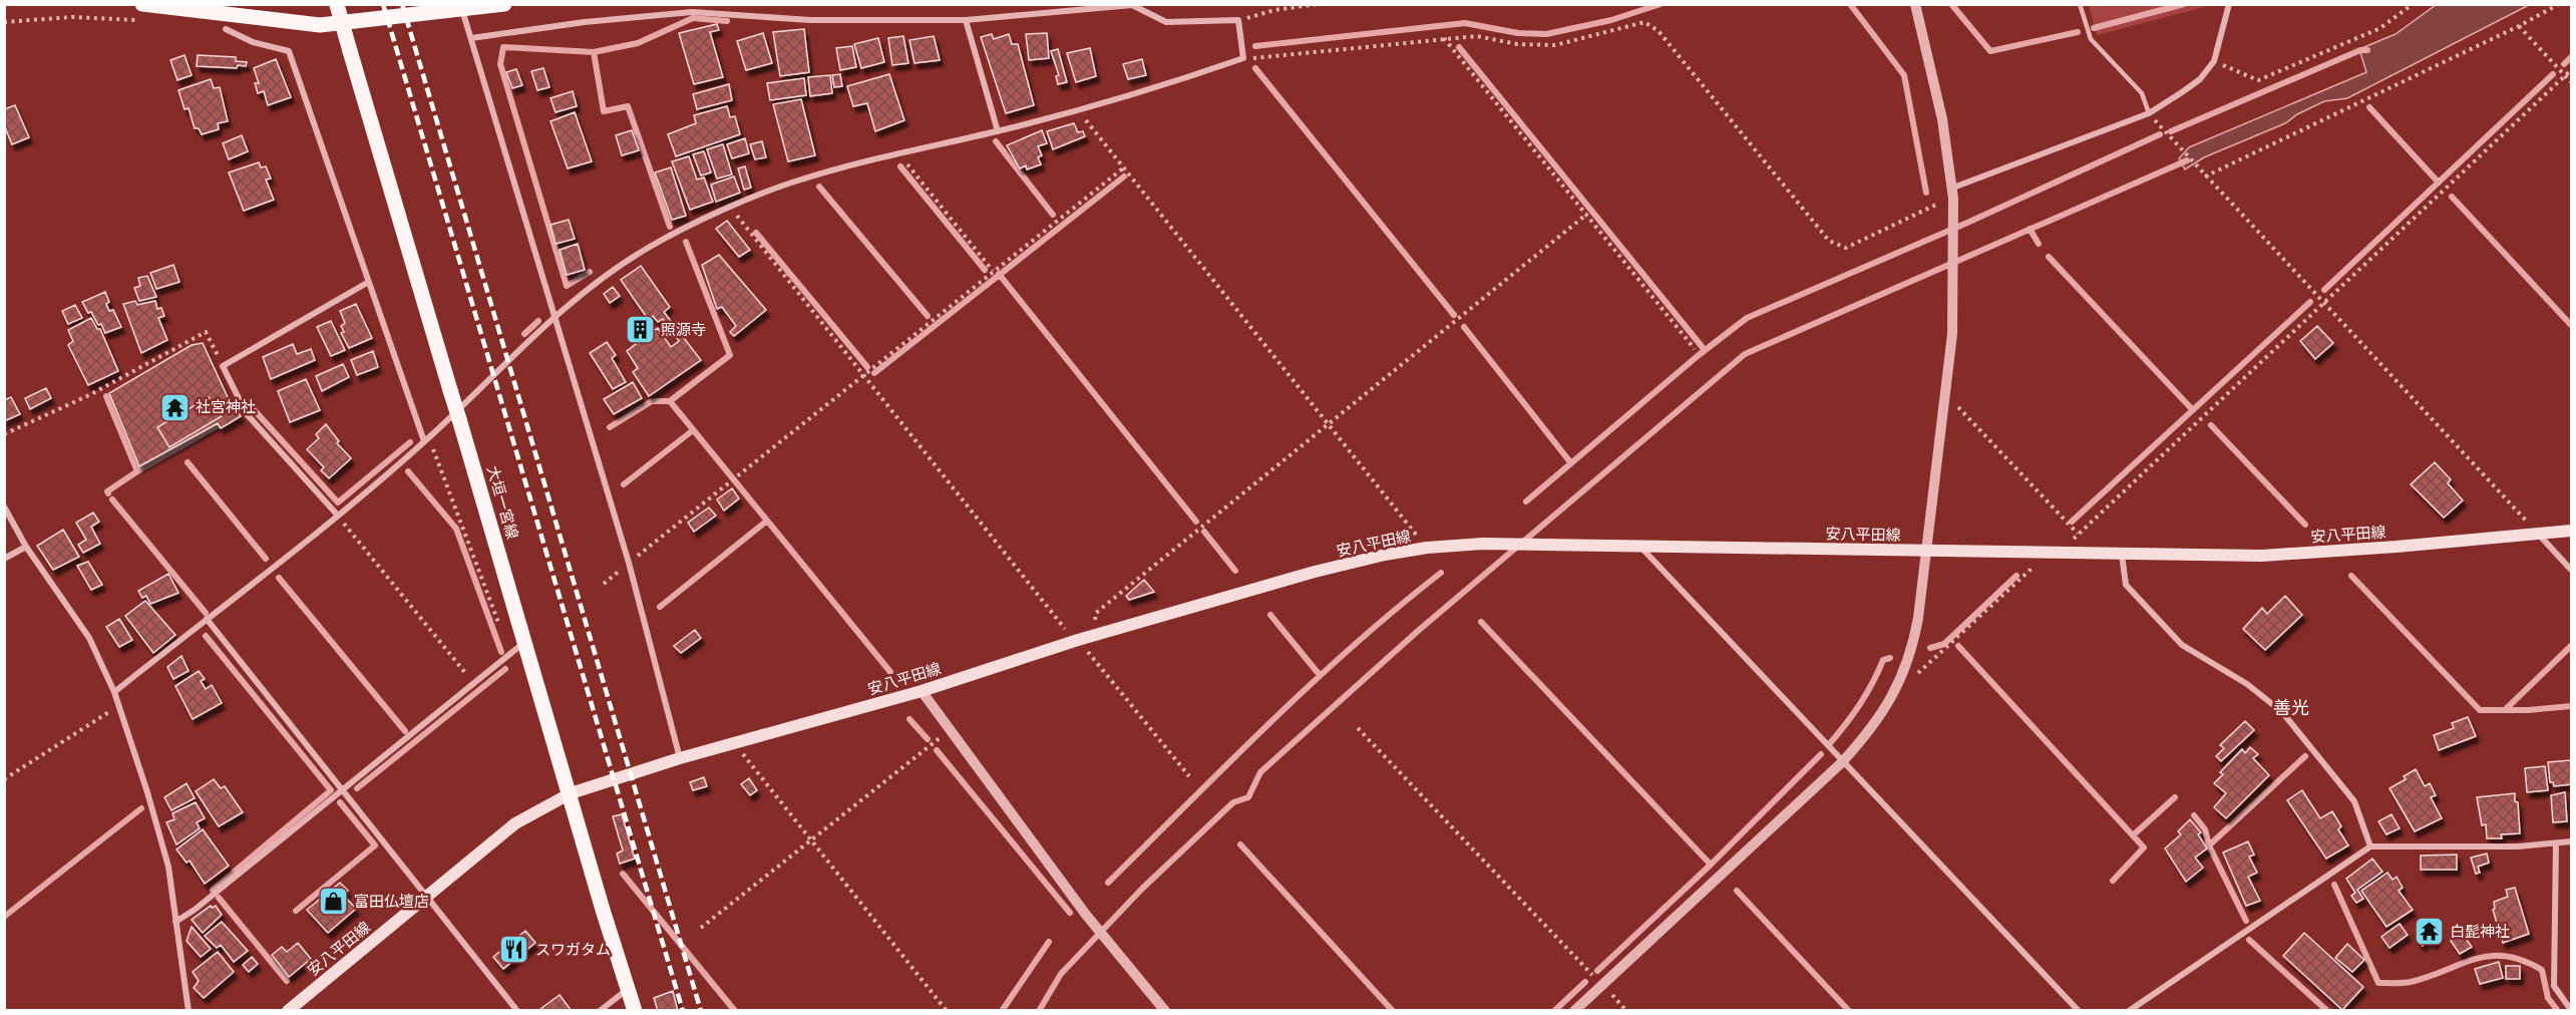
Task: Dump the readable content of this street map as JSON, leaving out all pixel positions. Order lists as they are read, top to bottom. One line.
{"streets":{"main road":["大垣一宮線","安八平田線"]},"crossings":[["大垣一宮線","安八平田線"]],"districts":["善光"],"places":{"building":["照源寺"],"temple":["社宮神社","白髭神社"],"shop":["富田仏壇店"],"restaurant":["スワガタム"]}}
